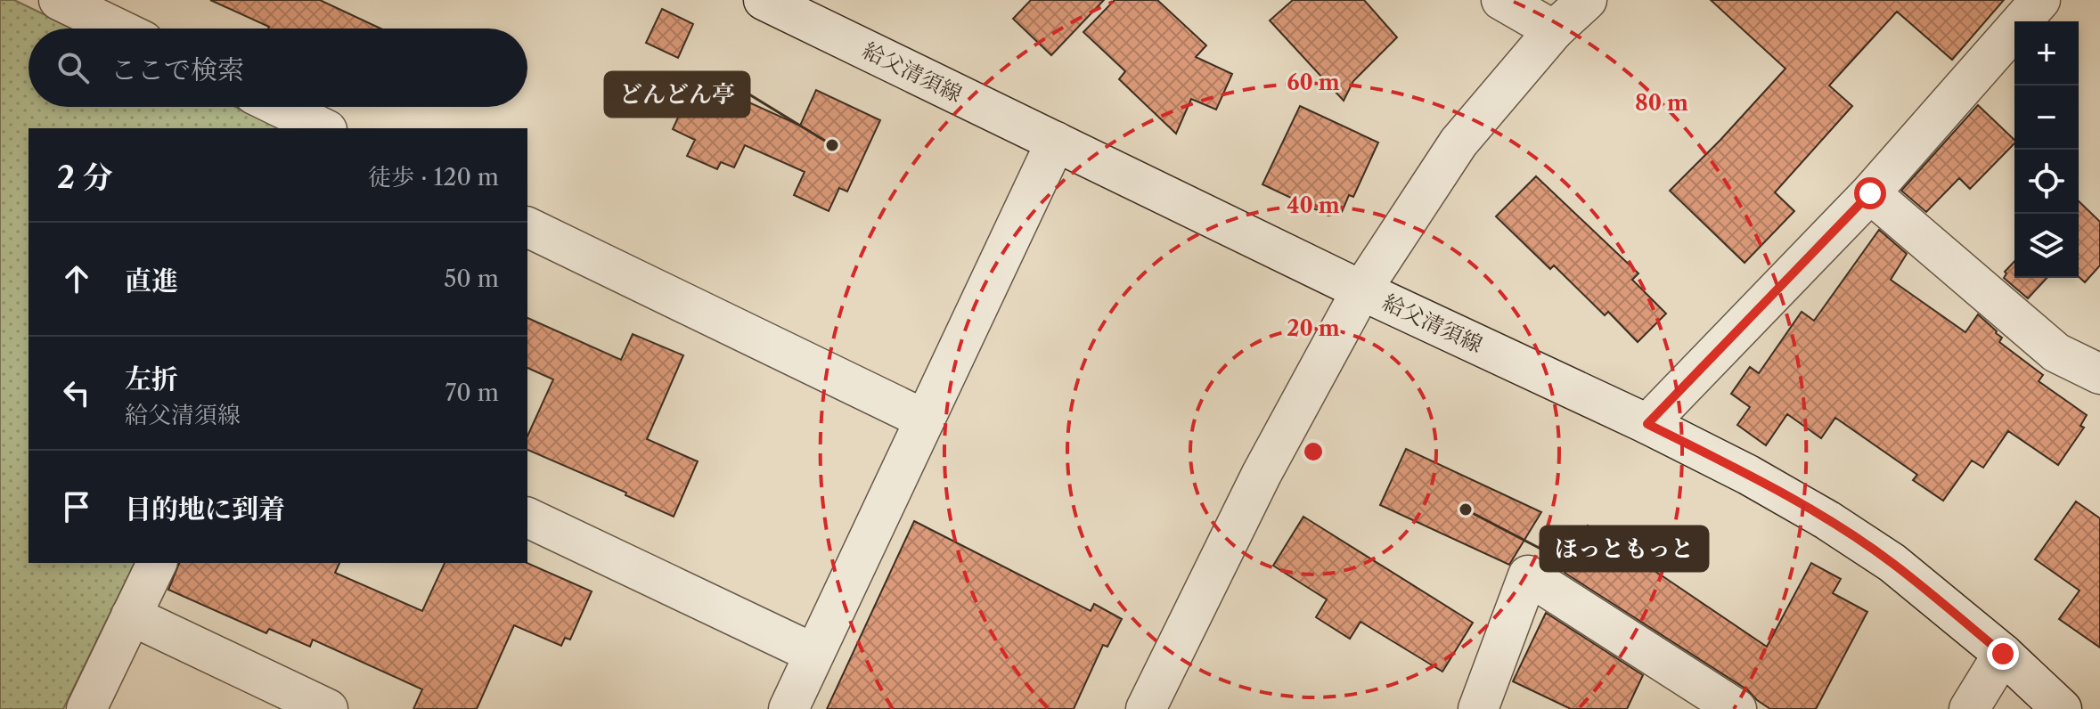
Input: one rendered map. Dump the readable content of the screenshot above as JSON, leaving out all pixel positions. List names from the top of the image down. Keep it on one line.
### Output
{"streets":{"street":["給父清須線"]},"places":["どんどん亭","ほっともっと"],"page":{"map_buttons":["+","−"],"search":"ここで検索","heading":["2 分","徒歩 · 120 m"],"list":[["直進","50 m"],["左折","給父清須線","70 m"],"目的地に到着"]},"rings":["60 m","80 m","40 m","20 m"]}
